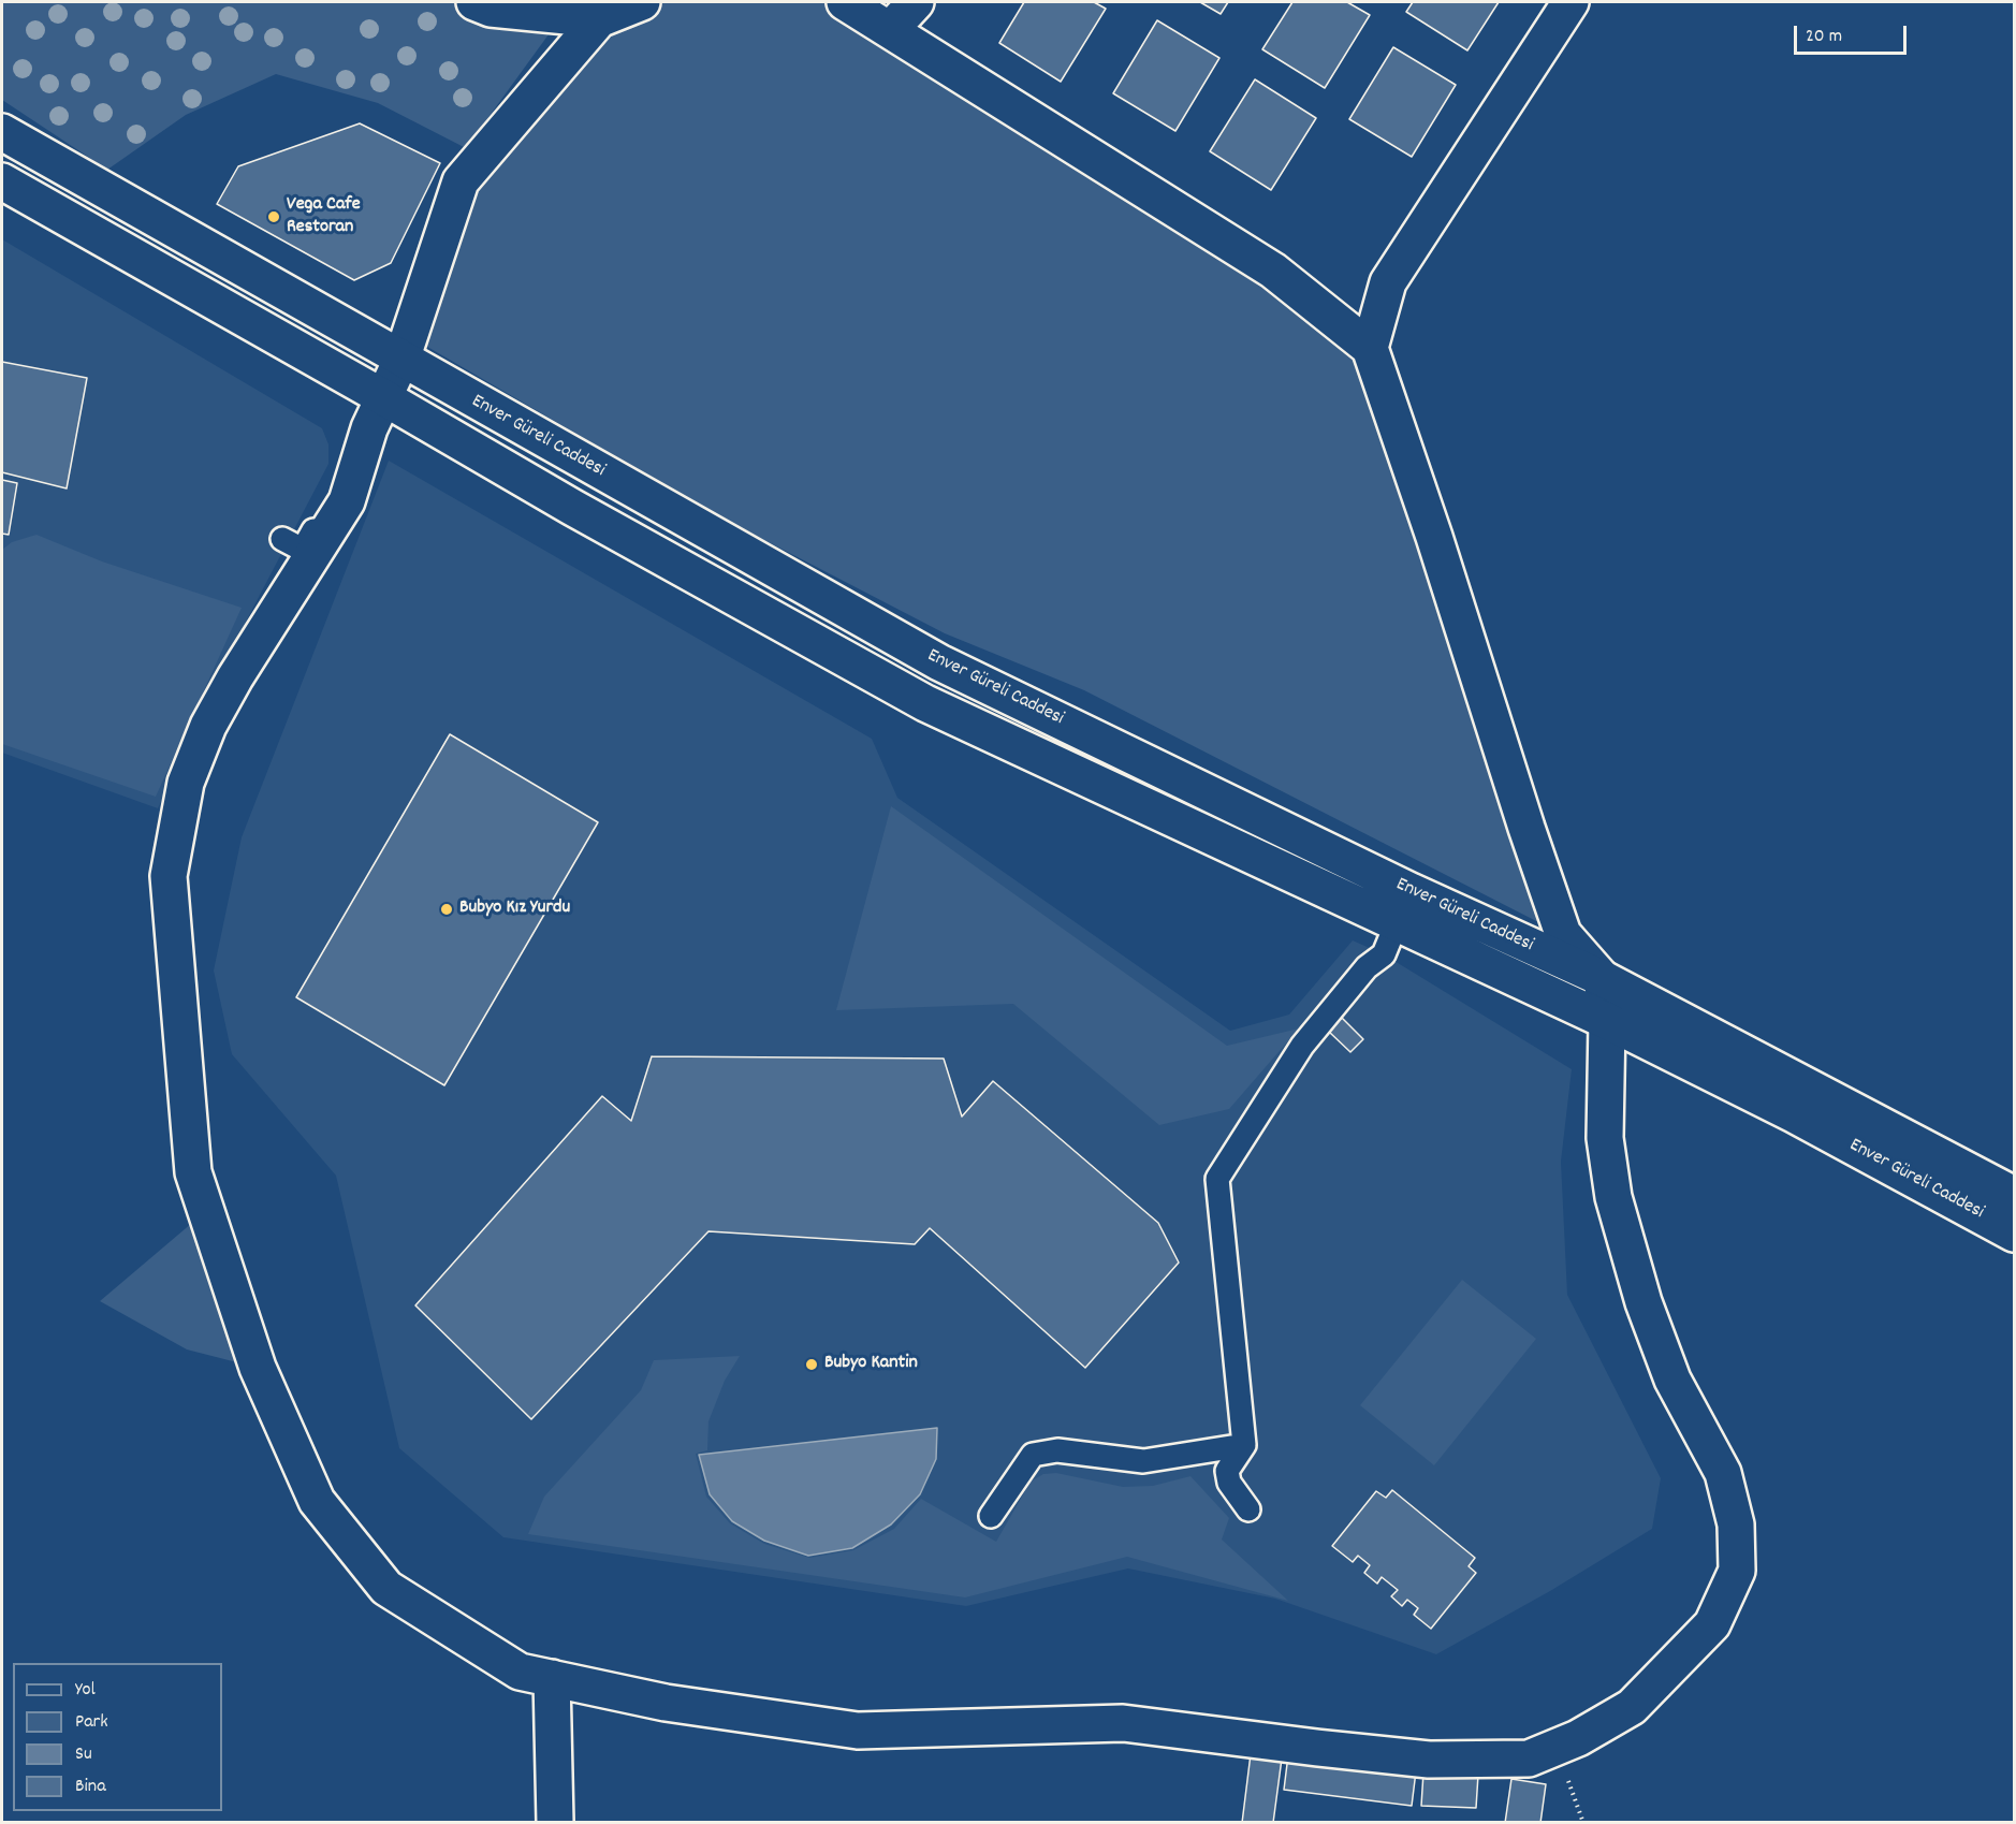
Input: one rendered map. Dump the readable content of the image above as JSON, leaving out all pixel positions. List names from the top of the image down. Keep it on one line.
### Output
{"streets":{"street":["Enver Güreli Caddesi"]},"places":["Vega Cafe Restoran","Bubyo Kız Yurdu","Bubyo Kantin"],"legend":["Yol","Park","Su","Bina"],"scale_bar":"20 m"}
